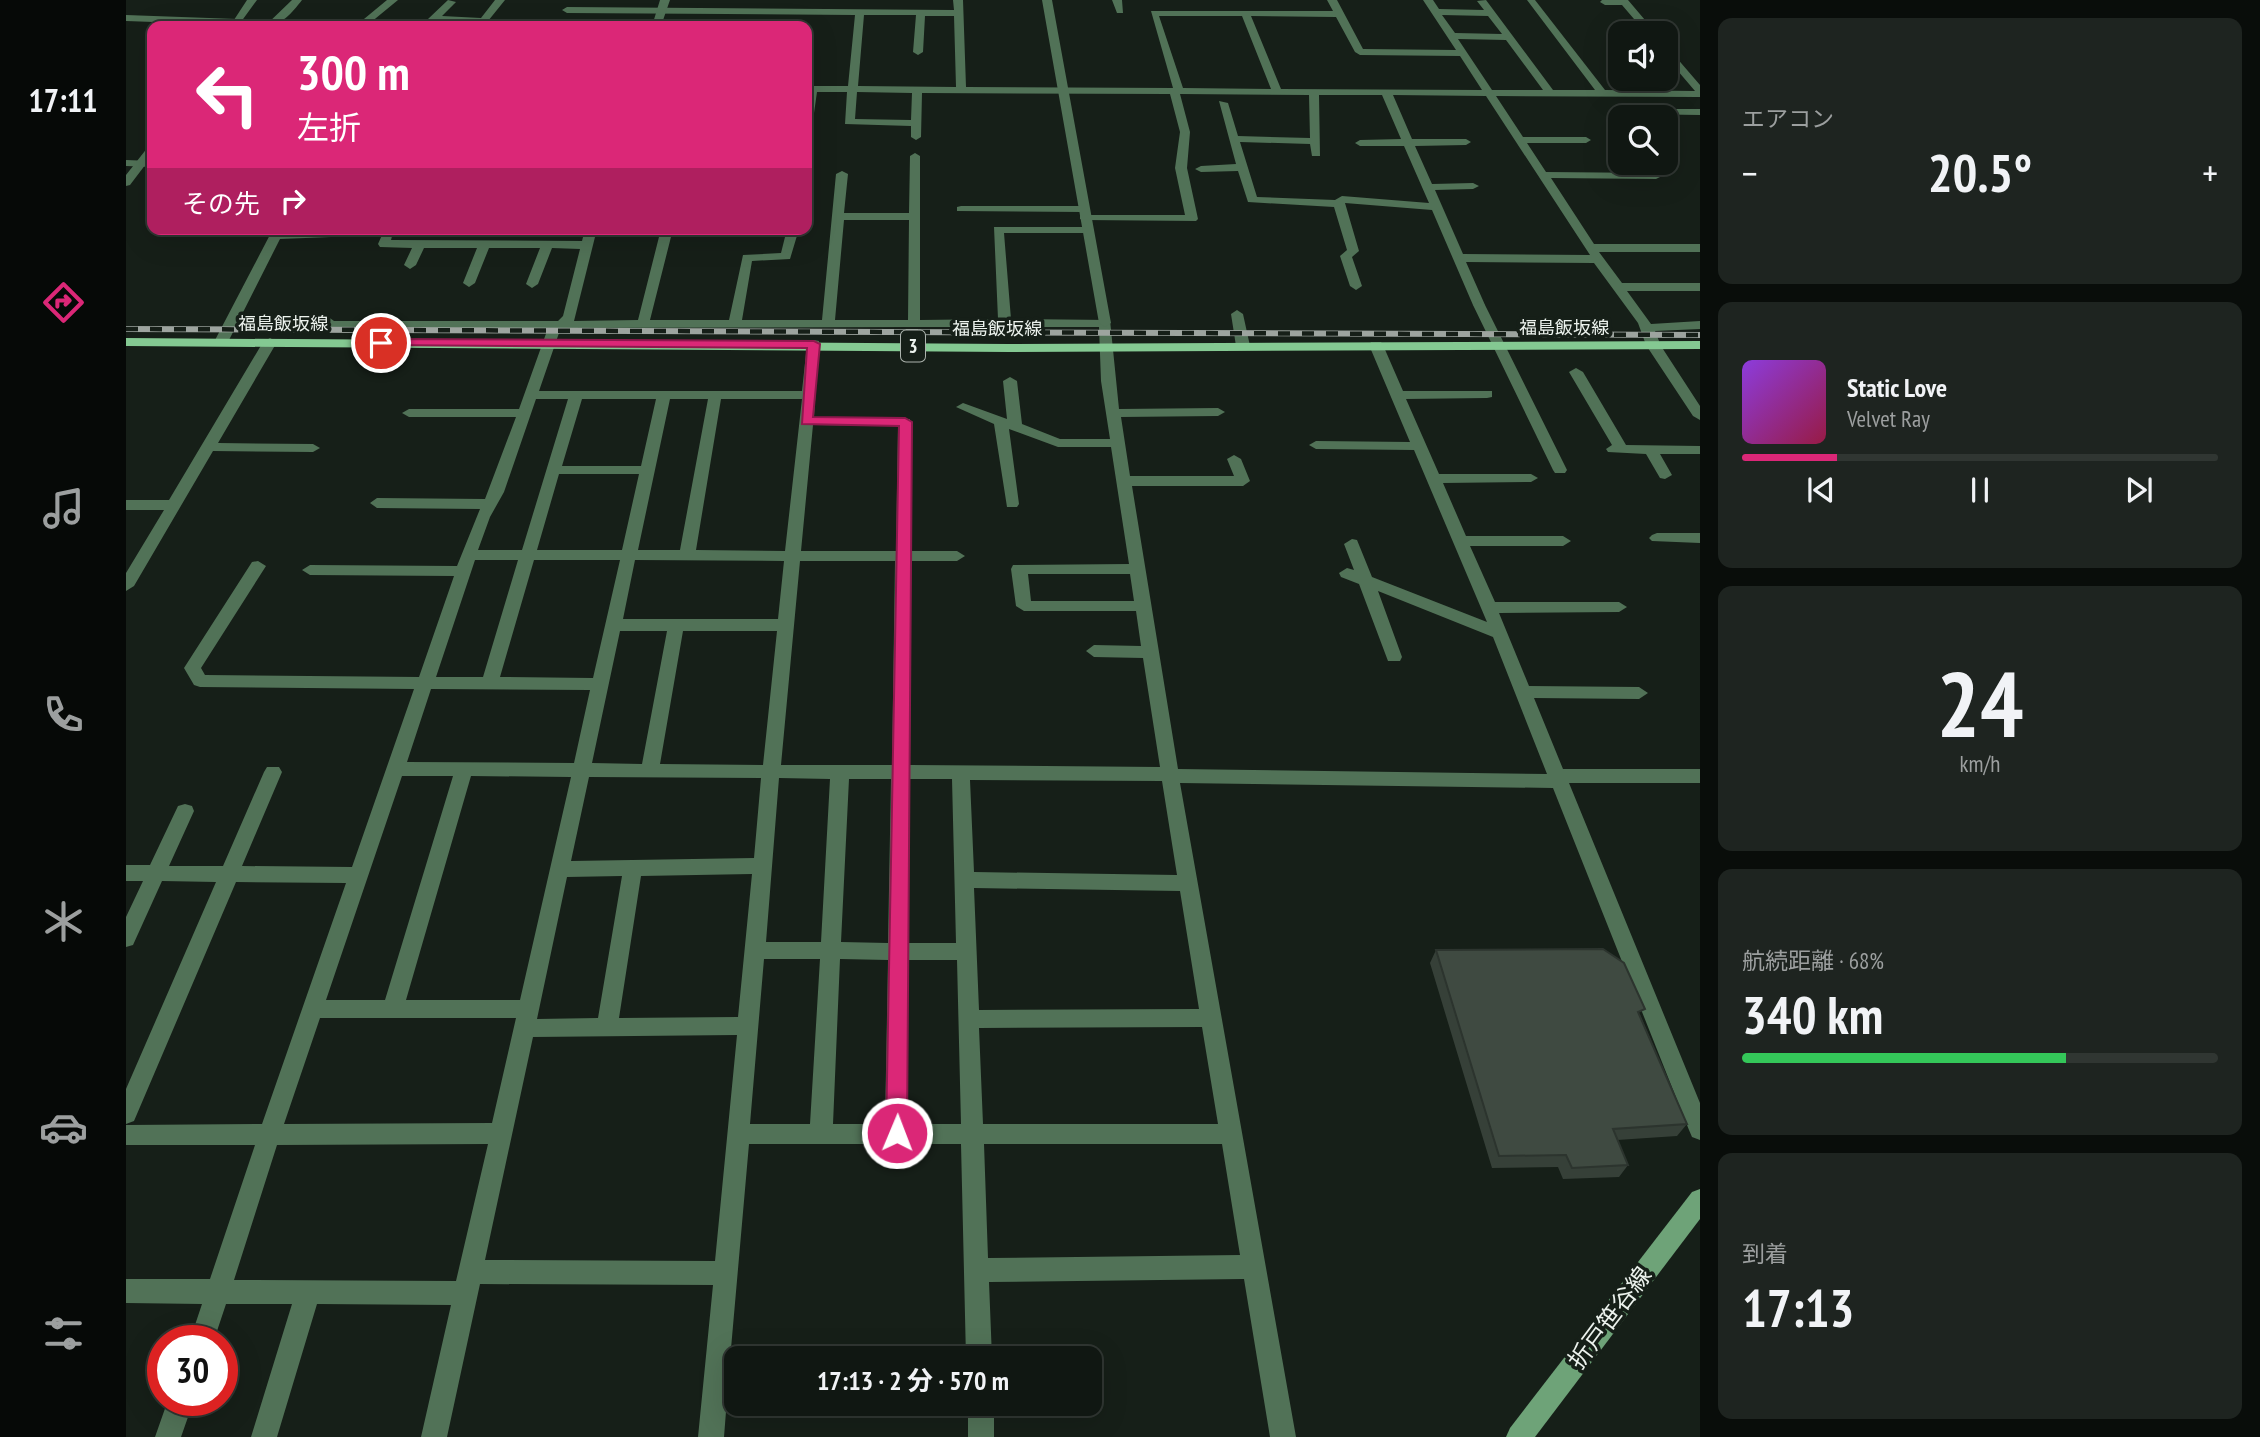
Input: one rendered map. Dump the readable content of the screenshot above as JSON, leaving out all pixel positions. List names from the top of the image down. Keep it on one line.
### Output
{"streets":{"main road":["福島飯坂線","3","折戸笹谷線"]},"page":{"tabs":"17:11","tile":["エアコン",["24","km/h"],["航続距離 · 68%","340 km"],["到着","17:13"]],"turn":["300 m","左折"],"heat":["−","20.5°","+"],"then":"その先","song":["Static Love","Velvet Ray"],"limit":"30","trip":"17:13 · 2 分 · 570 m"}}
